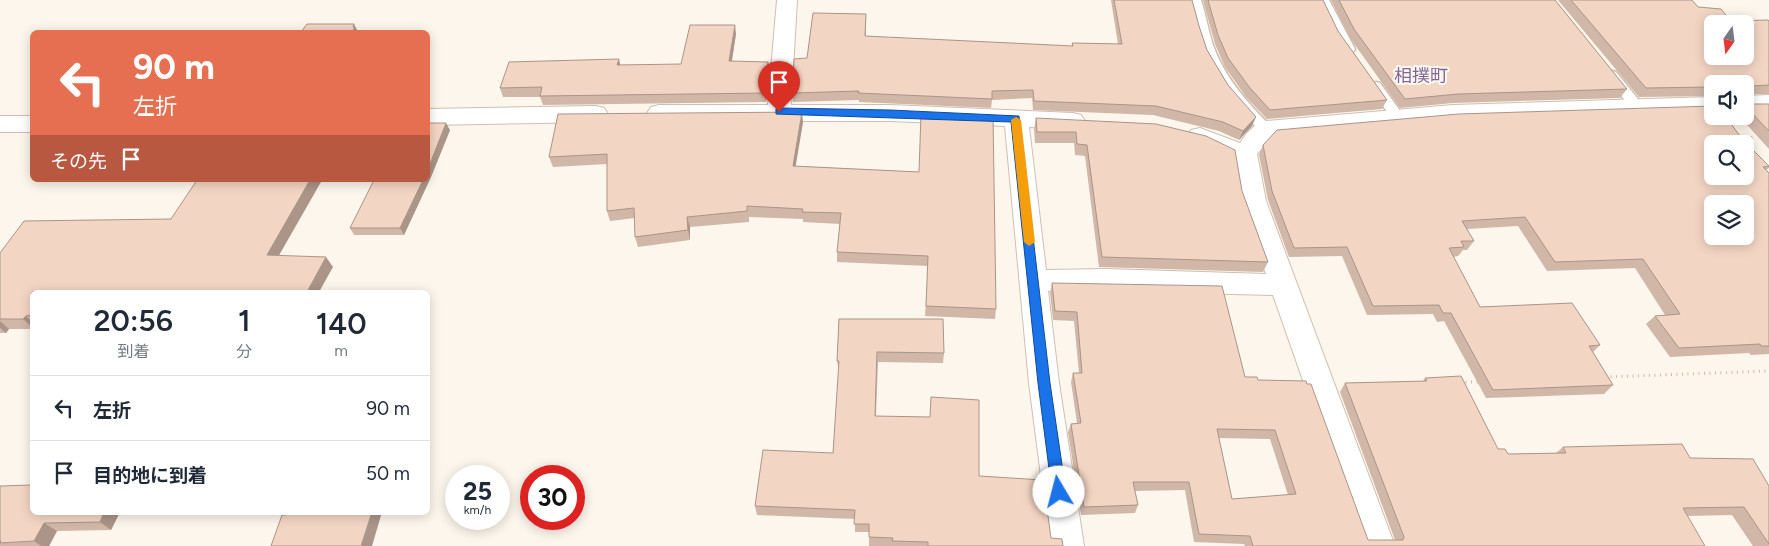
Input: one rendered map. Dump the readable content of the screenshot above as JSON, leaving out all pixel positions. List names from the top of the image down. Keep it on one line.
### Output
{"districts":["相撲町"],"north":"bottom","page":{"turn":["90 m","左折"],"then":"その先","eta":["20:56","到着","1","分","140","m"],"list":[{"name":"左折","value":"90 m"},{"name":"目的地に到着","value":"50 m"}],"speed":"25 km/h","limit":"30"}}
